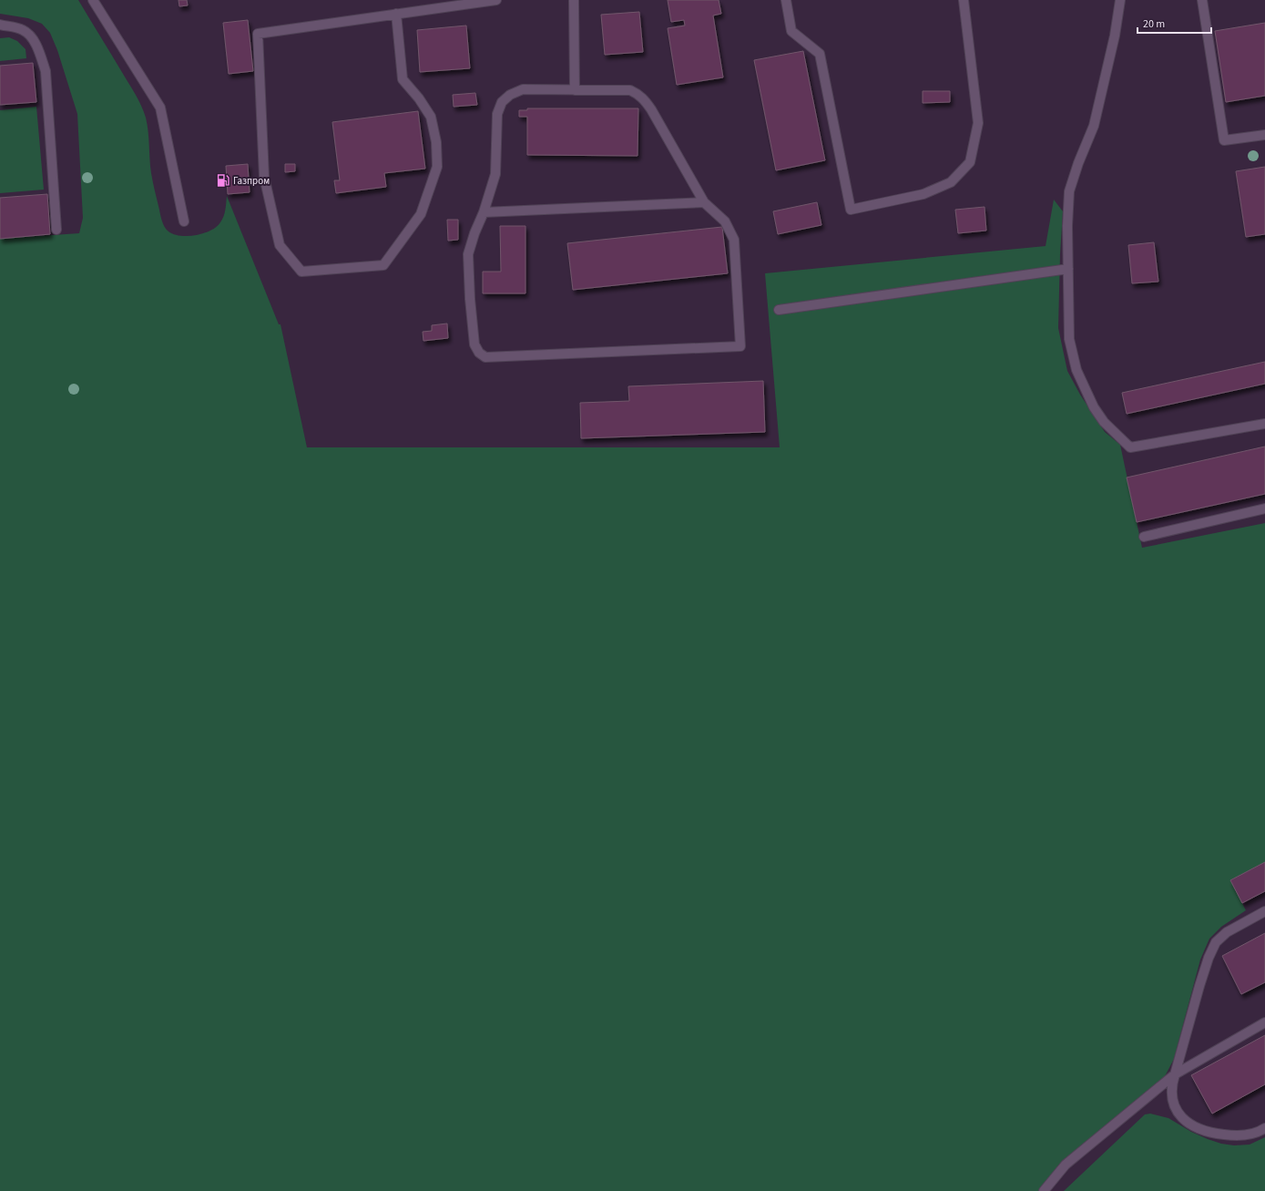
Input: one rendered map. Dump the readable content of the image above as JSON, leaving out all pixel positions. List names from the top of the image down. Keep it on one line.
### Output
{"places":{"fuel station":["Газпром"]},"scale_bar":"20 m"}
